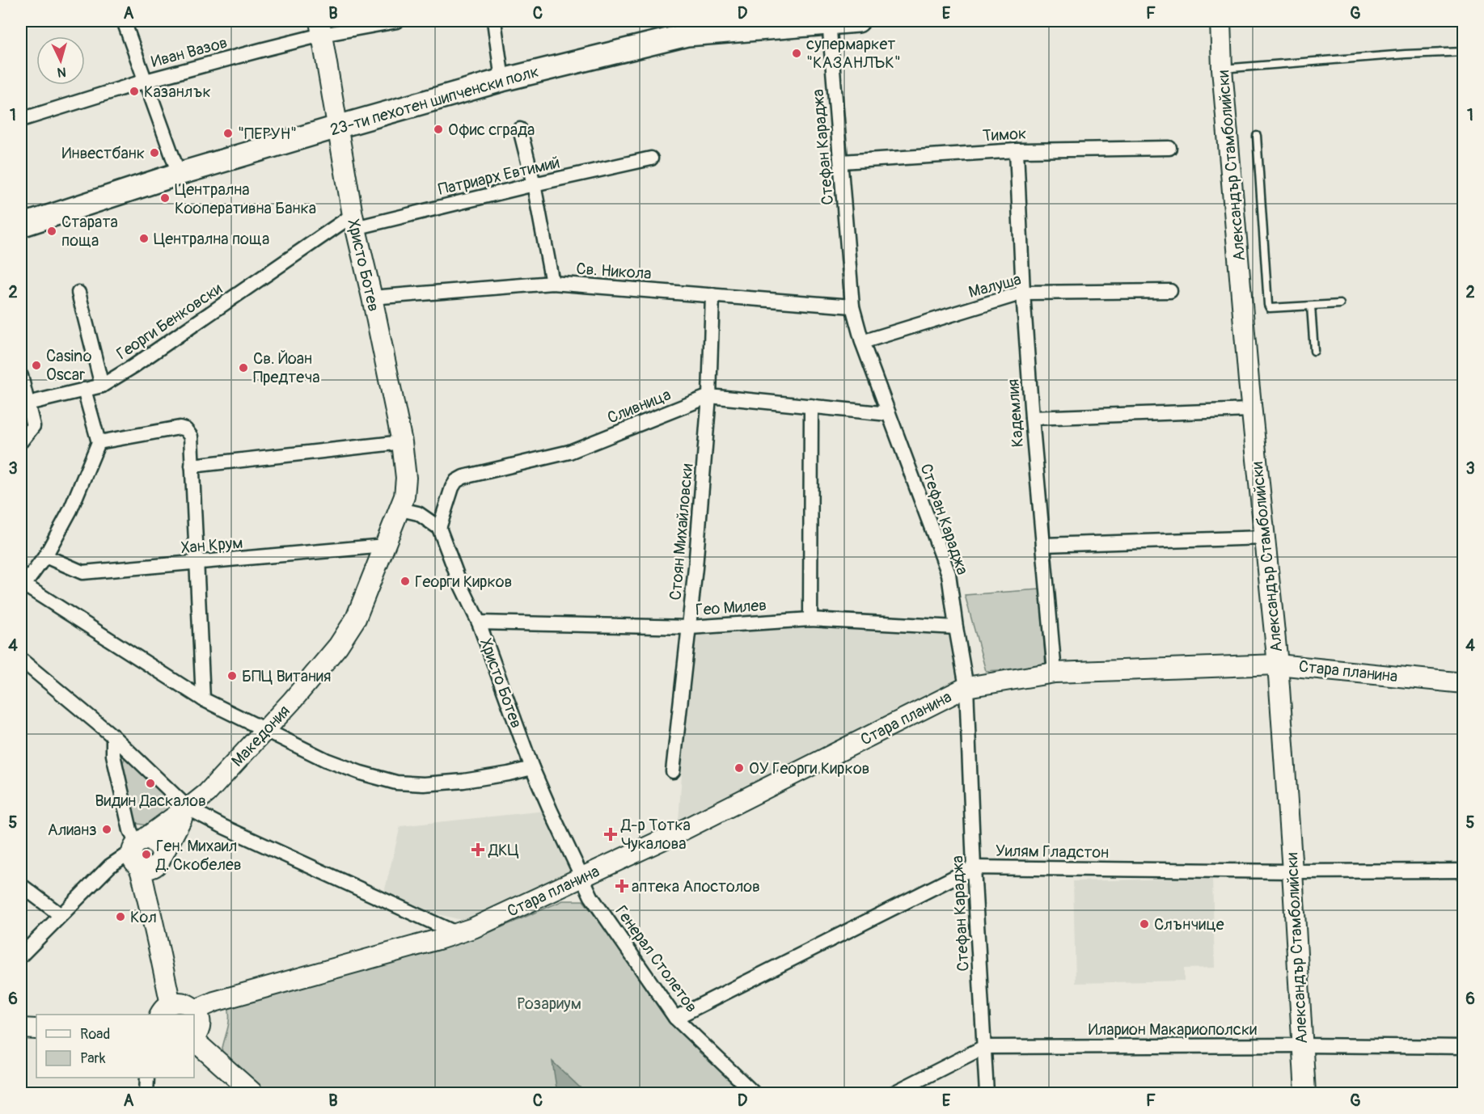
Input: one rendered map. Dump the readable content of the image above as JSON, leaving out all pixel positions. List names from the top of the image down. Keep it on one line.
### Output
{"streets":{"main road":["23-ти пехотен шипченски полк","Александър Стамболийски","Христо Ботев","Стара планина","Македония"],"street":["Иван Вазов","Тимок","Стефан Караджа","Патриарх Евтимий","Св. Никола","Малуша","Георги Бенковски","Сливница","Кадемлия","Стоян Михайловски","Хан Крум","Гео Милев","Уилям Гладстон","Генерал Столетов","Иларион Макариополски"]},"crossings":[["Иван Вазов","Христо Ботев"],["23-ти пехотен шипченски полк","Стефан Караджа"],["23-ти пехотен шипченски полк","Христо Ботев"],["Тимок","Стефан Караджа"],["Тимок","Кадемлия"],["Стефан Караджа","Св. Никола"],["Стефан Караджа","Малуша"],["Стефан Караджа","Сливница"],["Стефан Караджа","Гео Милев"],["Стефан Караджа","Стара планина"],["Стефан Караджа","Уилям Гладстон"],["Стефан Караджа","Иларион Макариополски"],["Александър Стамболийски","Стара планина"],["Александър Стамболийски","Уилям Гладстон"],["Александър Стамболийски","Иларион Макариополски"],["Патриарх Евтимий","Христо Ботев"],["Патриарх Евтимий","Георги Бенковски"],["Христо Ботев","Св. Никола"],["Христо Ботев","Георги Бенковски"],["Христо Ботев","Сливница"],["Христо Ботев","Гео Милев"],["Христо Ботев","Стара планина"],["Христо Ботев","Македония"],["Христо Ботев","Генерал Столетов"],["Св. Никола","Стоян Михайловски"],["Малуша","Кадемлия"],["Сливница","Стоян Михайловски"],["Кадемлия","Стара планина"],["Стоян Михайловски","Гео Милев"],["Хан Крум","Македония"],["Стара планина","Генерал Столетов"],["Уилям Гладстон","Генерал Столетов"]],"parks":["Розариум"],"places":{"other":["супермаркет \"КАЗАНЛЪК\"","Казанлък","Офис сграда","\"ПЕРУН\"","Инвестбанк","Централна Кооперативна Банка","Старата поща","Централна поща","Casino Oscar","Св. Йоан Предтеча","Георги Кирков","БПЦ Витания","ОУ Георги Кирков","Видин Даскалов","Алианз","Ген. Михаил Д. Скобелев","Кол","Слънчице"],"health":["Д-р Тотка Чукалова","ДКЦ","аптека Апостолов"]},"legend":["Road","Park"],"north":"bottom","grid":{"columns":["A","B","C","D","E","F","G"],"rows":["1","2","3","4","5","6"]}}
